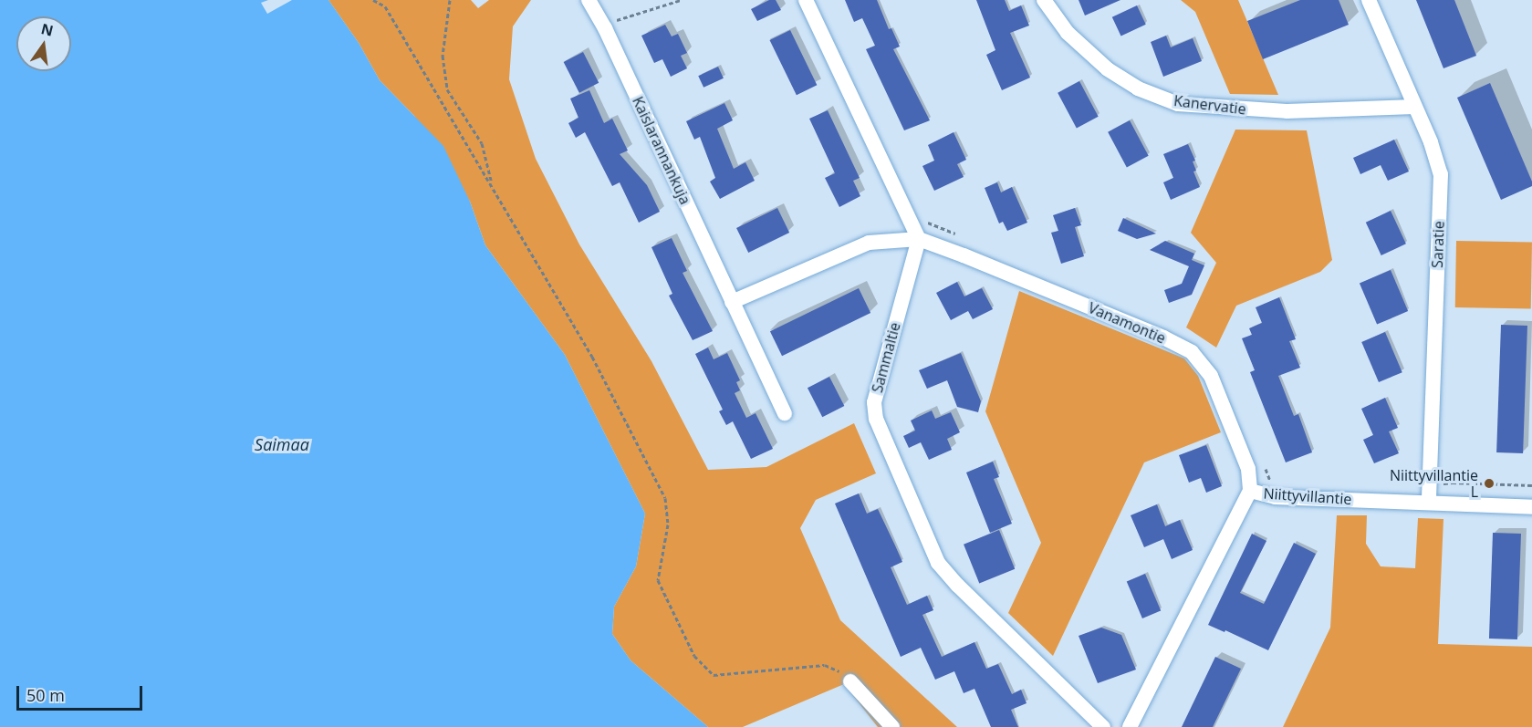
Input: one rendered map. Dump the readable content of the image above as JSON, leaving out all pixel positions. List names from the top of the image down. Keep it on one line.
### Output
{"streets":{"street":["Kanervatie","Kaislarannankuja","Saratie","Vanamontie","Sammaltie","Niittyvillantie"]},"crossings":[["Kanervatie","Saratie"],["Saratie","Niittyvillantie"],["Vanamontie","Sammaltie"],["Vanamontie","Niittyvillantie"]],"water":["Saimaa"],"places":["Niittyvillantie L"],"scale_bar":"50 m","north":"top"}
